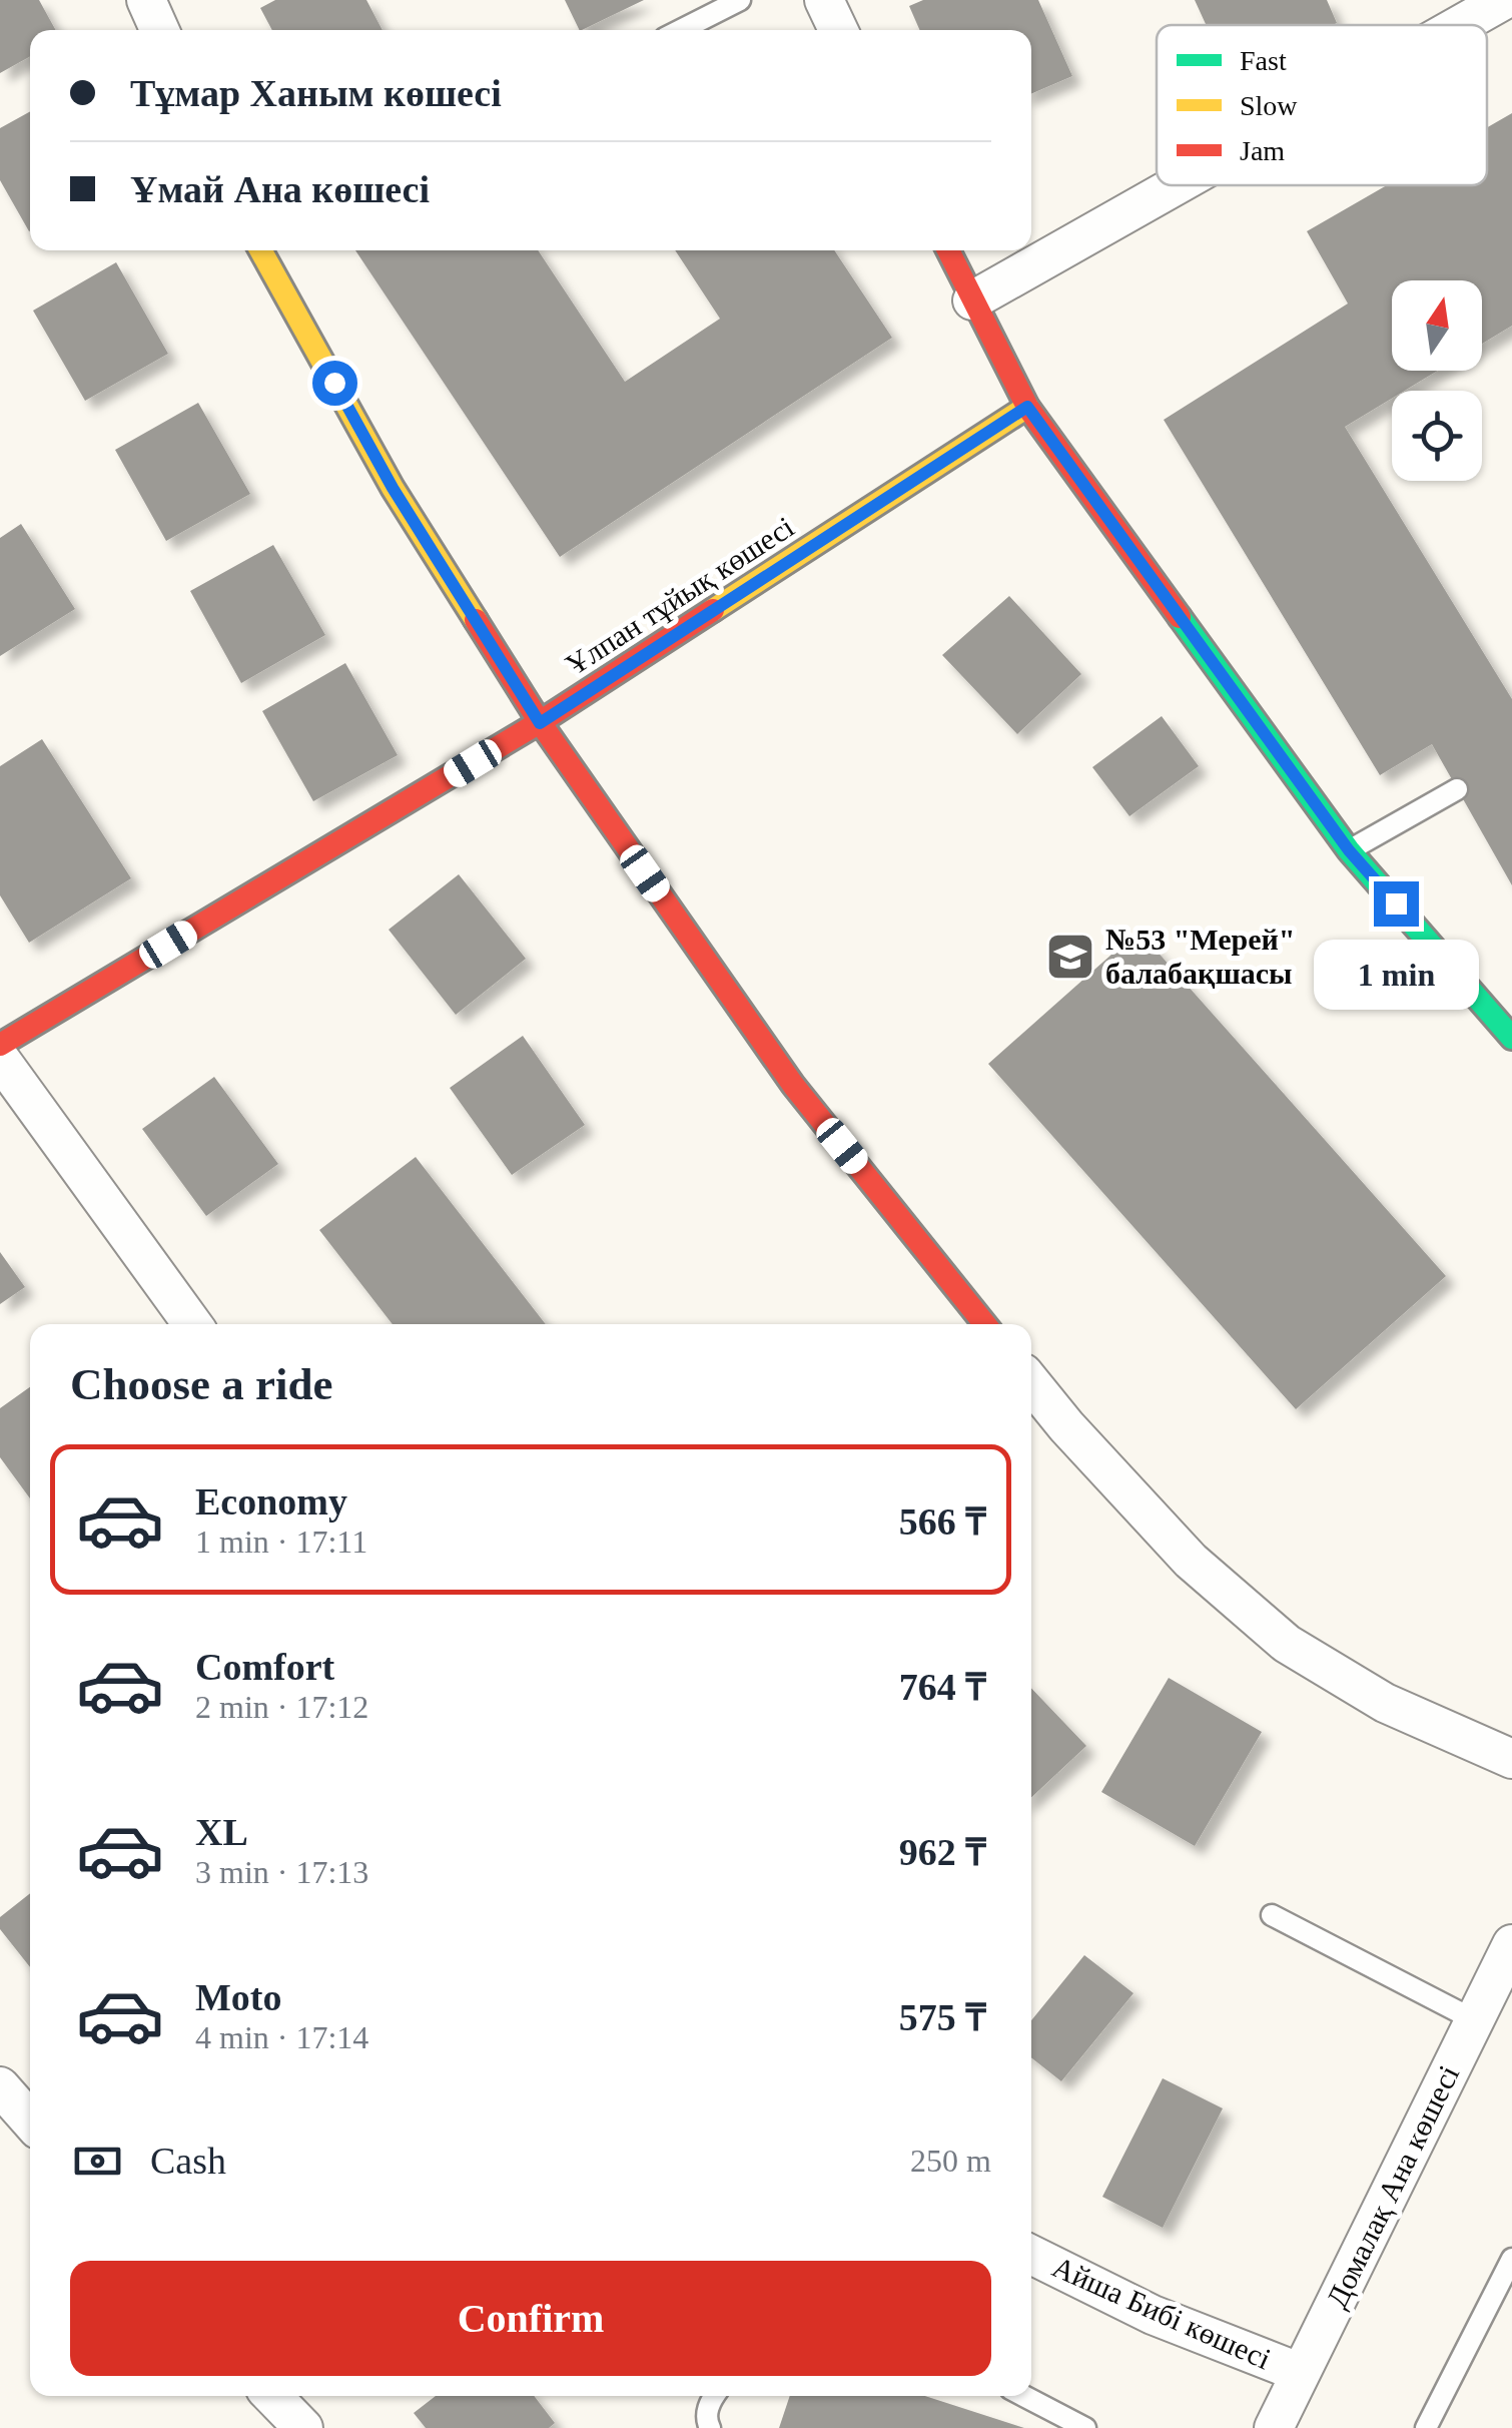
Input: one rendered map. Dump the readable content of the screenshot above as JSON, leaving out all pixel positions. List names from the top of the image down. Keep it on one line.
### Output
{"streets":{"street":["Ұлпан тұйық көшесі","Домалақ Ана көшесі","Айша Бибі көшесі"]},"crossings":[["Домалақ Ана көшесі","Айша Бибі көшесі"]],"places":{"school or university":["№53 \"Мерей\" балабақшасы"]},"legend":["Fast","Slow","Jam"],"north":"top","page":{"banner":["Тұмар Ханым көшесі","Ұмай Ана көшесі"],"bubble":"1 min","heading":"Choose a ride","list":[{"name":"Economy","note":"1 min · 17:11","value":"566 ₸"},{"name":"Comfort","note":"2 min · 17:12","value":"764 ₸"},{"name":"XL","note":"3 min · 17:13","value":"962 ₸"},{"name":"Moto","note":"4 min · 17:14","value":"575 ₸"}],"pay":["Cash","250 m"],"buttons":"Confirm"}}
